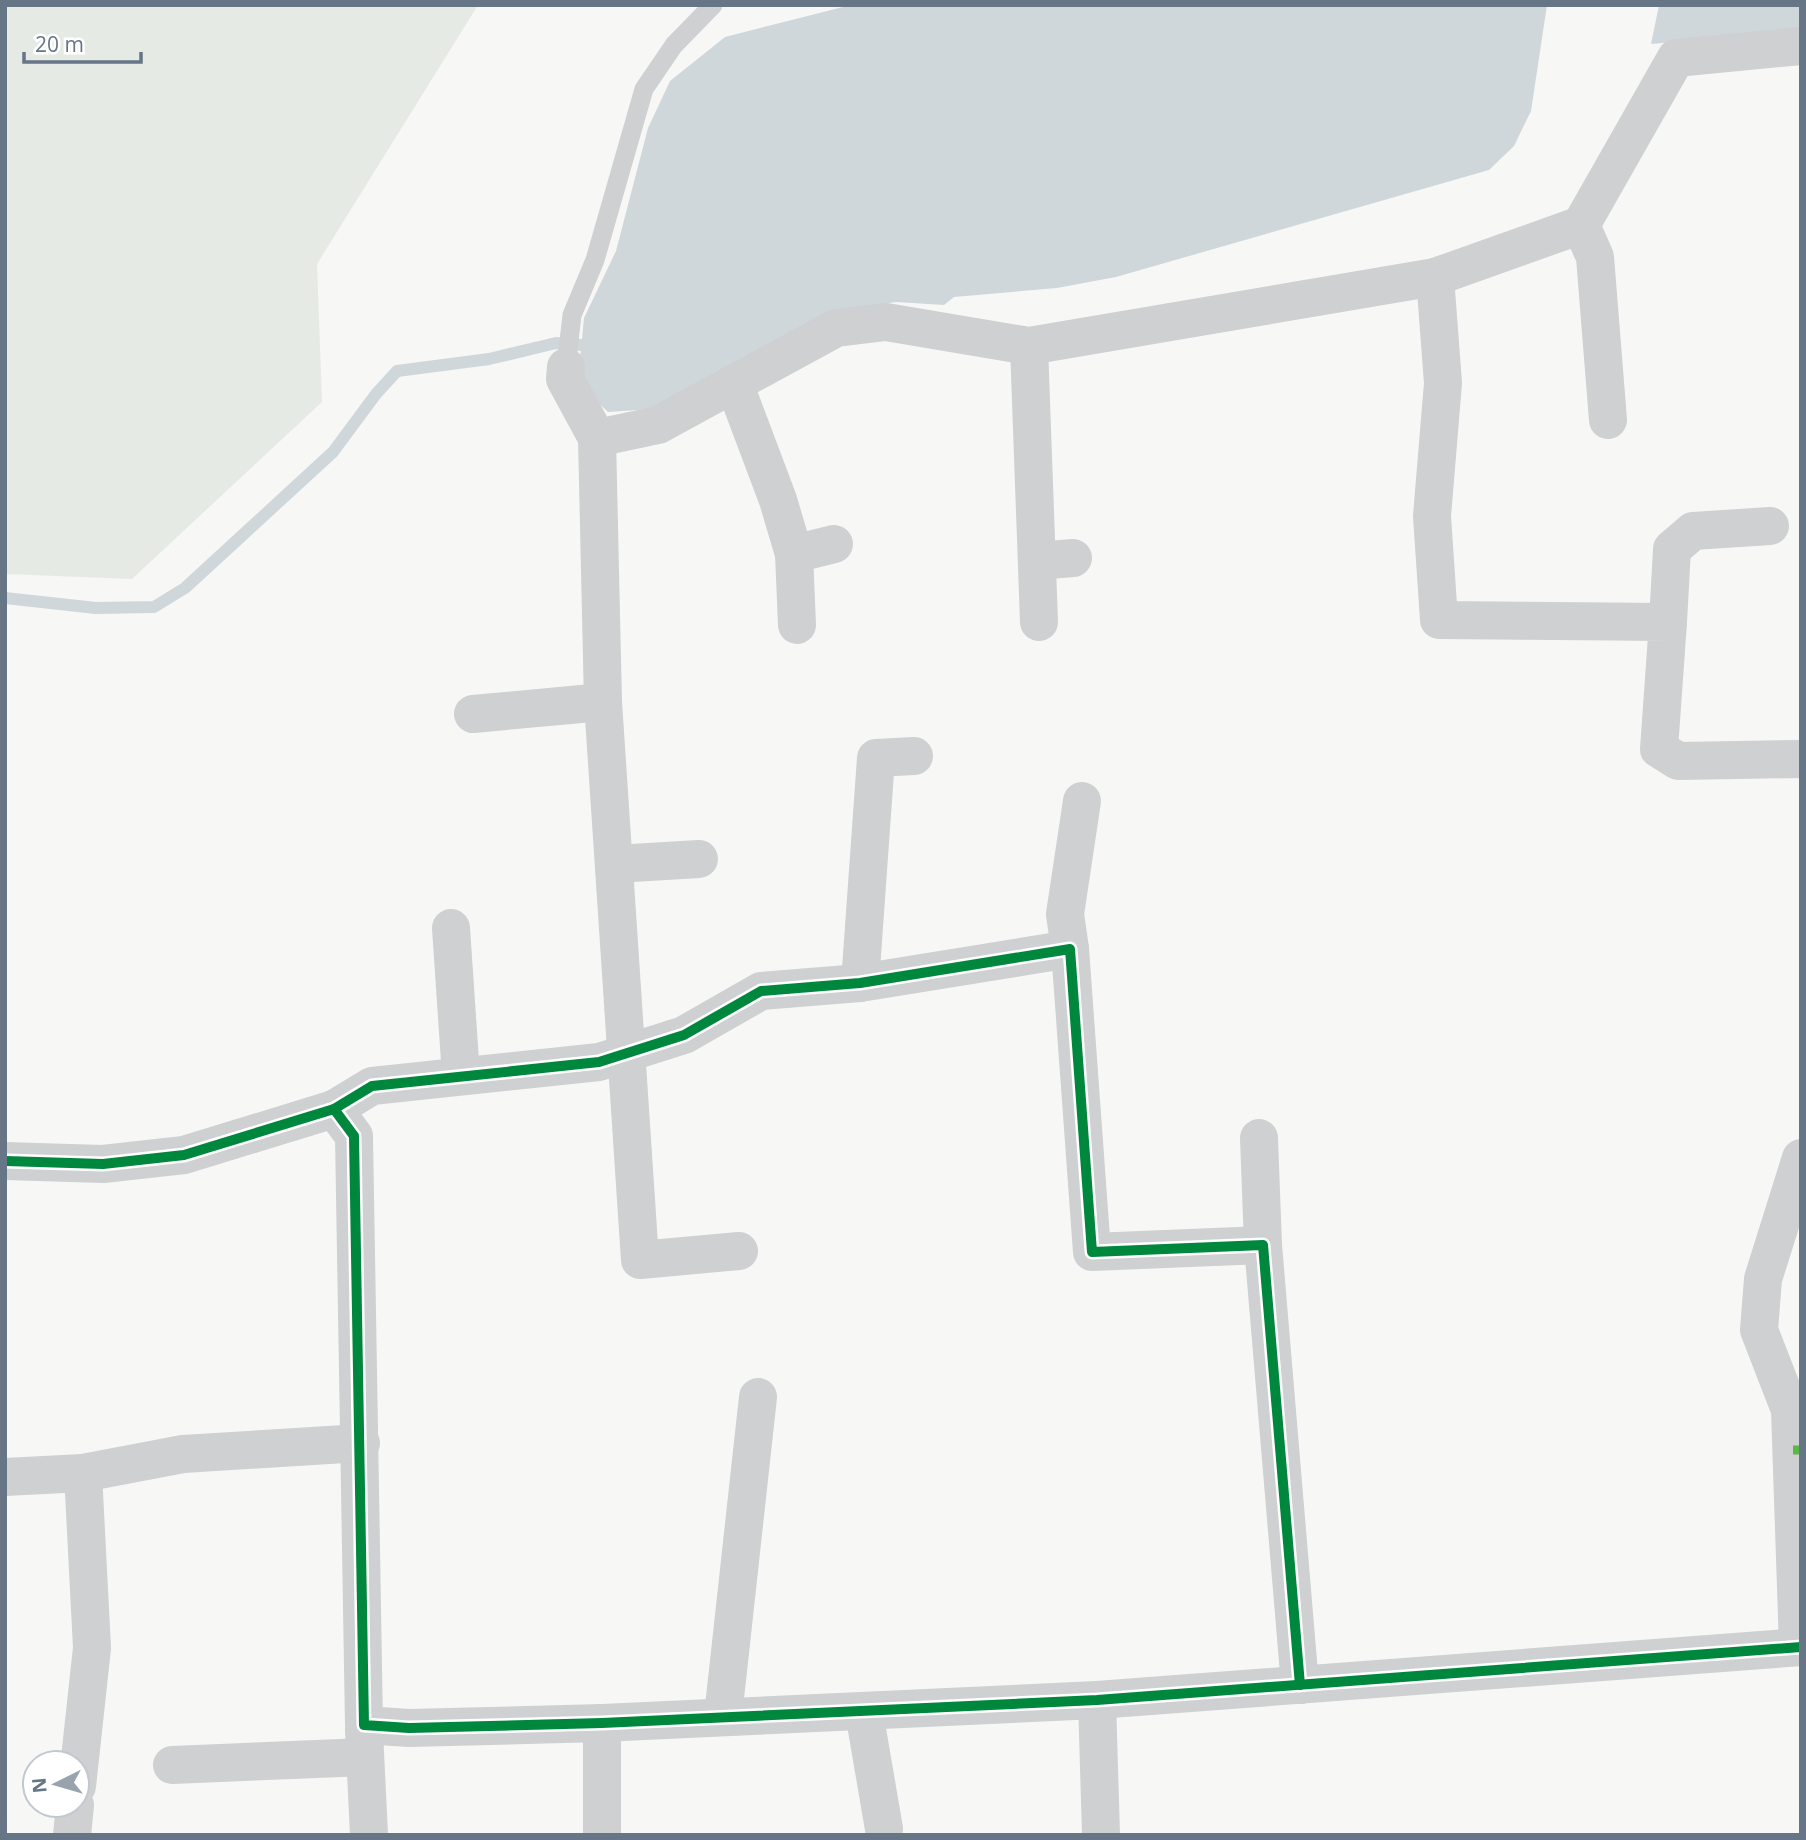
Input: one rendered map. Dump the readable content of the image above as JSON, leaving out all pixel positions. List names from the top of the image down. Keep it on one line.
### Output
{"scale_bar":"20 m","north":"left"}
